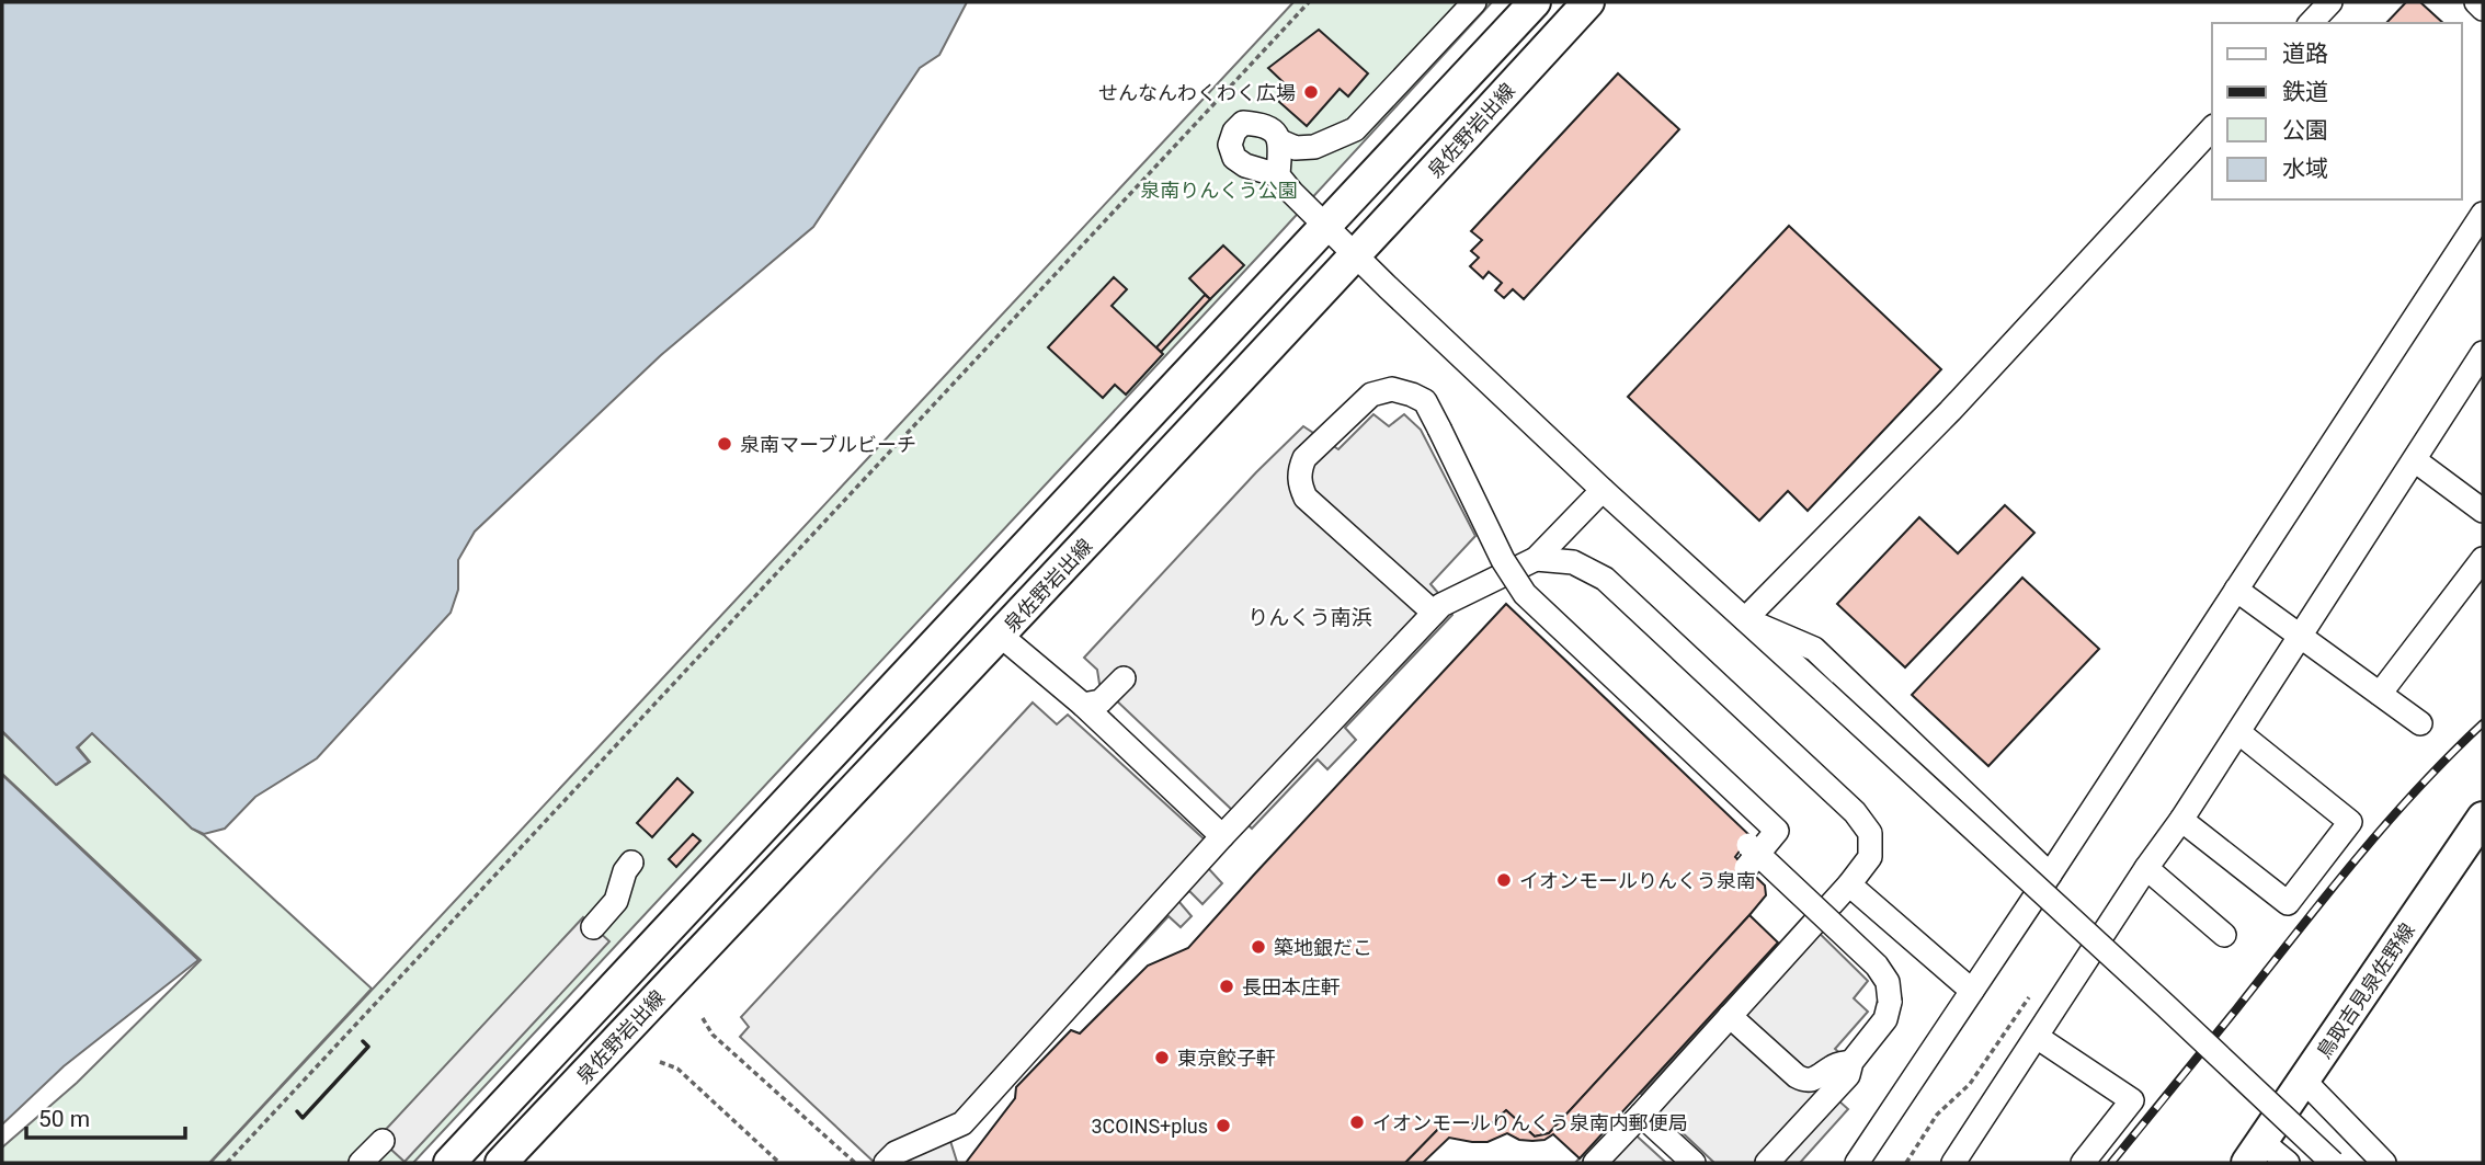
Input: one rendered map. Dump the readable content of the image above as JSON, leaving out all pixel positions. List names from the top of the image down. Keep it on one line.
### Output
{"streets":{"main road":["泉佐野岩出線","鳥取吉見泉佐野線"]},"districts":["りんくう南浜"],"parks":["泉南りんくう公園"],"places":["せんなんわくわく広場","泉南マーブルビーチ","イオンモールりんくう泉南","築地銀だこ","長田本庄軒","東京餃子軒","イオンモールりんくう泉南内郵便局","3COINS+plus"],"legend":["道路","鉄道","公園","水域"],"scale_bar":"50 m"}
